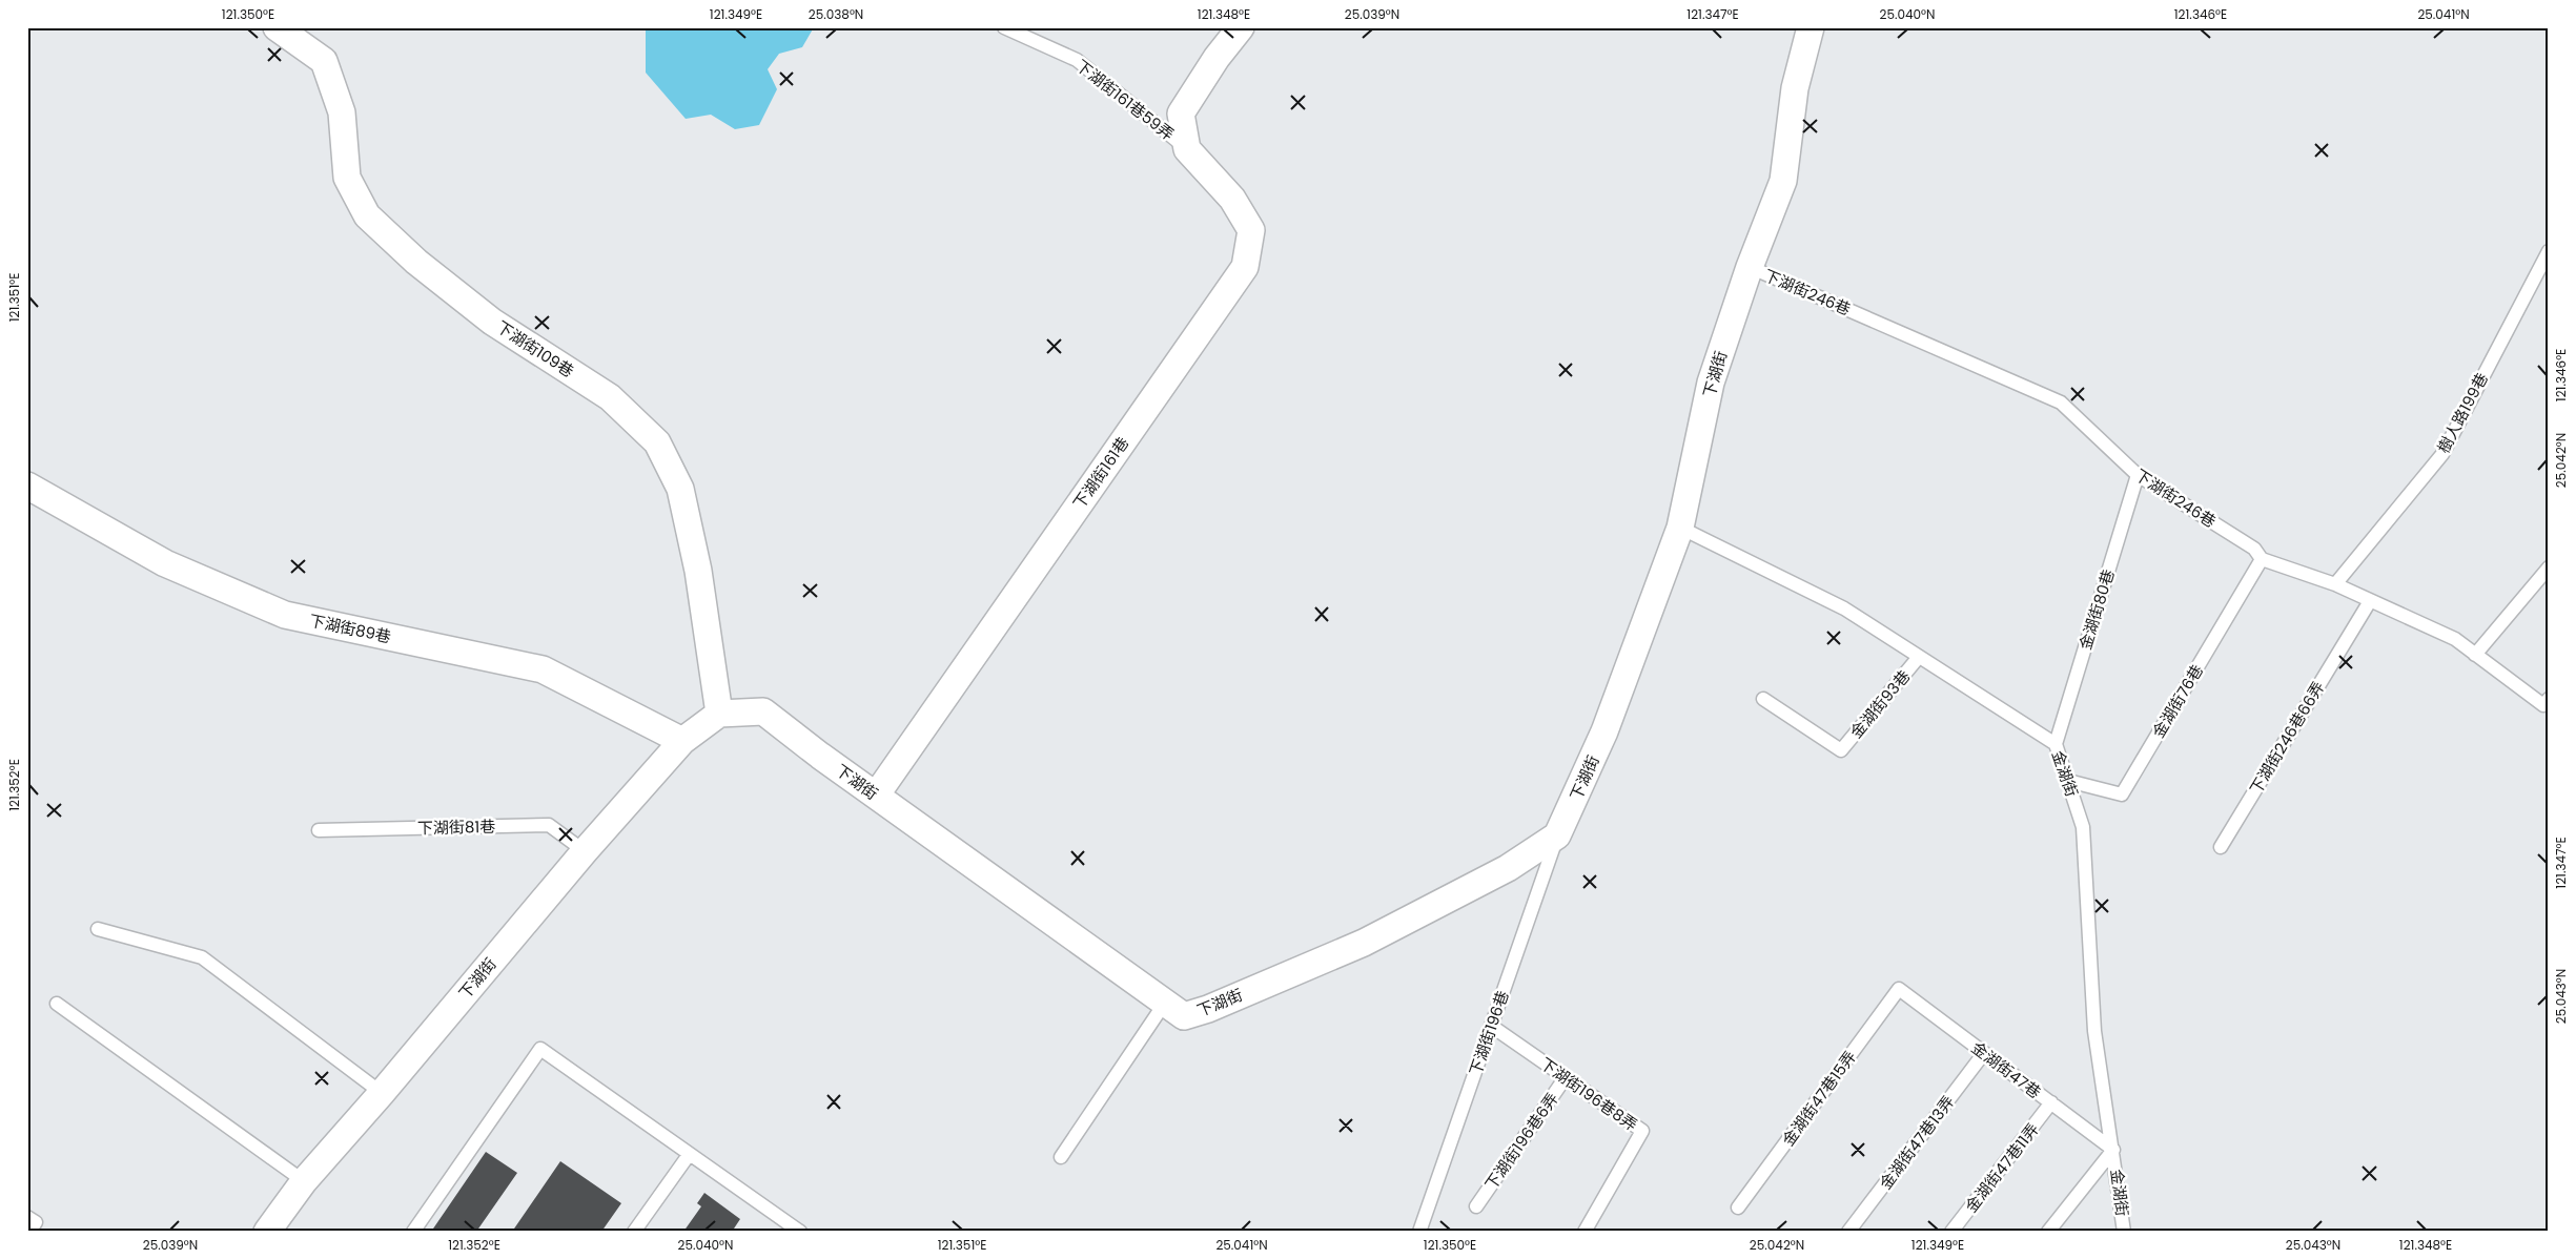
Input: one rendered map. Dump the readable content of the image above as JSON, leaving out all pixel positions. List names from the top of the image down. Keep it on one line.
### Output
{"streets":{"street":["下湖街109巷","下湖街","下湖街161巷","下湖街89巷"],"lane":["下湖街161巷59弄","下湖街246巷","樹人路199巷","金湖街80巷","金湖街76巷","金湖街93巷","下湖街246巷66弄","金湖街","下湖街81巷","下湖街196巷","金湖街47巷","下湖街196巷8弄","金湖街47巷15弄","下湖街196巷6弄","金湖街47巷13弄","金湖街47巷11弄"]},"crossings":[["下湖街161巷59弄","下湖街161巷"],["下湖街246巷","下湖街"],["下湖街246巷","樹人路199巷"],["下湖街246巷","金湖街80巷"],["下湖街246巷","金湖街76巷"],["下湖街246巷","下湖街246巷66弄"],["下湖街109巷","下湖街"],["下湖街","下湖街161巷"],["下湖街","下湖街89巷"],["下湖街","金湖街"],["下湖街","下湖街81巷"],["下湖街","下湖街196巷"],["金湖街80巷","金湖街"],["金湖街76巷","金湖街"],["金湖街93巷","金湖街"],["金湖街","金湖街47巷"],["下湖街196巷","下湖街196巷8弄"],["金湖街47巷","金湖街47巷15弄"],["金湖街47巷","金湖街47巷13弄"],["金湖街47巷","金湖街47巷11弄"],["下湖街196巷8弄","下湖街196巷6弄"]],"coordinates":["121.350°E","121.349°E","25.038°N","121.348°E","25.039°N","121.347°E","25.040°N","121.346°E","25.041°N","121.351°E","25.042°N","121.352°E","25.043°N"]}
